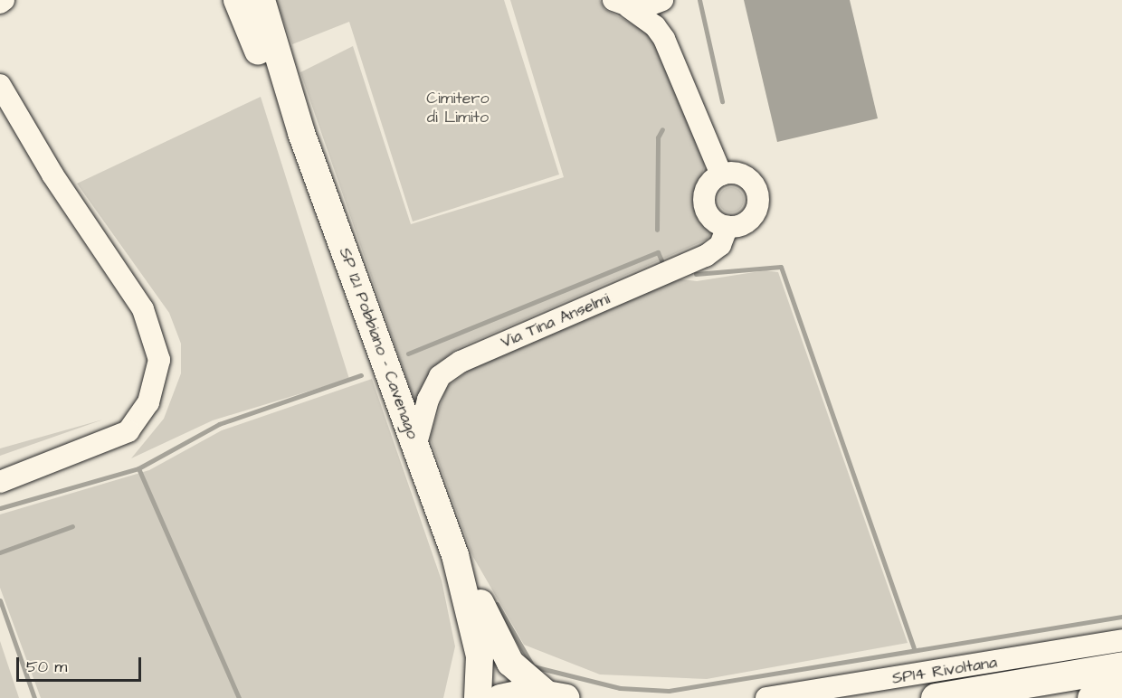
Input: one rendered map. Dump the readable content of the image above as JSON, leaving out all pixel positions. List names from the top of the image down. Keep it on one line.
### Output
{"streets":{"main road":["SP 121 Pobbiano - Cavenago"],"street":["Via Tina Anselmi","SP14 Rivoltana"]},"crossings":[["Via Tina Anselmi","SP 121 Pobbiano - Cavenago"]],"parks":["Cimitero di Limito"],"scale_bar":"50 m"}
